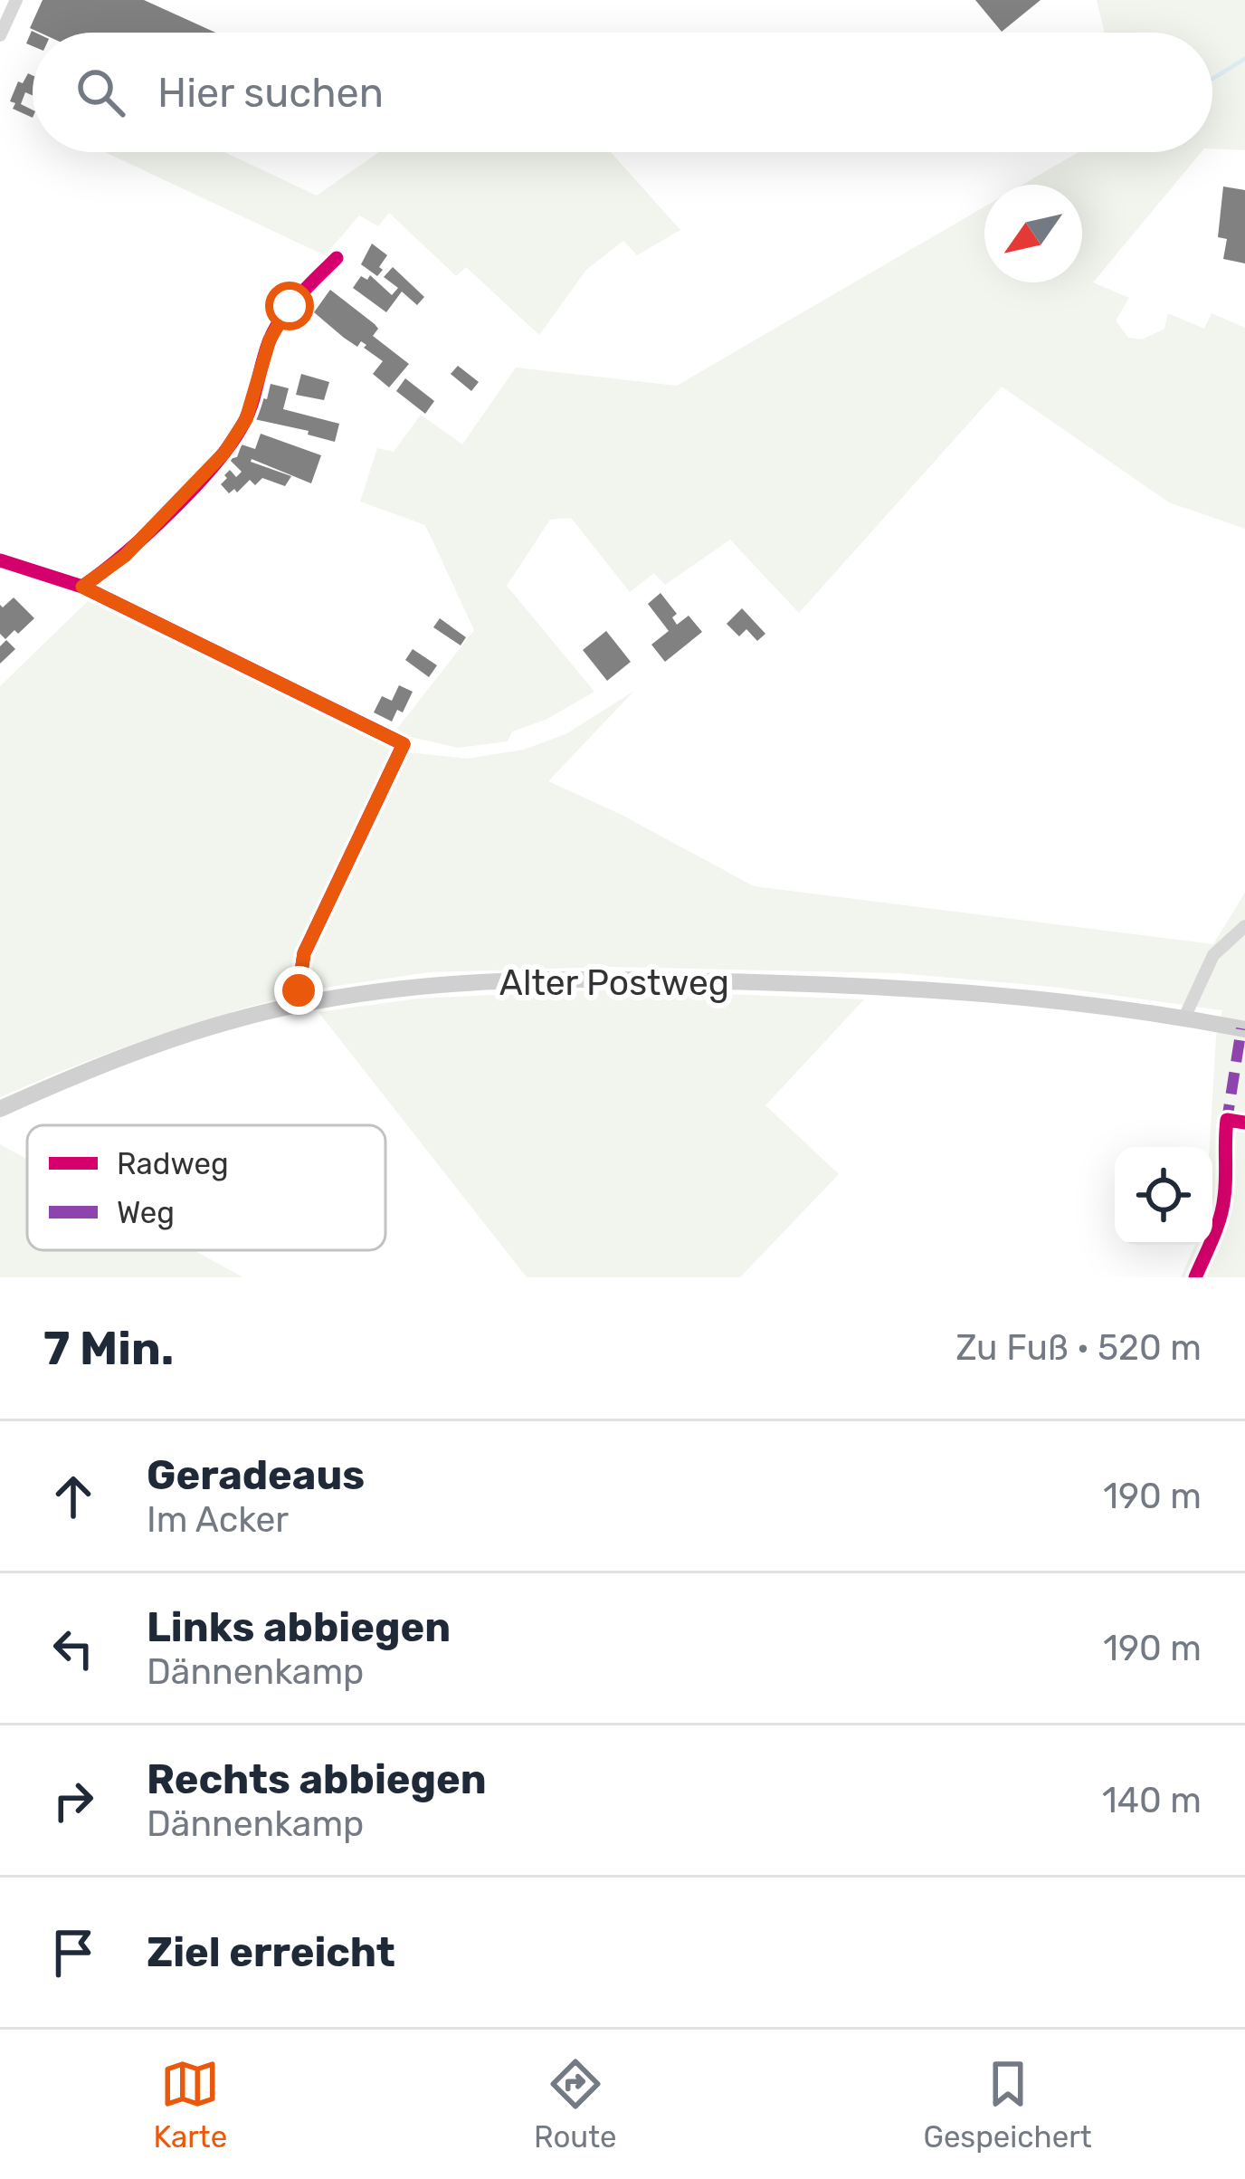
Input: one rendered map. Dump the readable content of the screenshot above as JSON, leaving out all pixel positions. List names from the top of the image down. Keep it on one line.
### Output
{"streets":{"main road":["Alter Postweg"]},"legend":["Radweg","Weg"],"north":"bottom left","page":{"search":"Hier suchen","heading":["7 Min.","Zu Fuß · 520 m"],"list":[["Geradeaus","Im Acker","190 m"],["Links abbiegen","Dännenkamp","190 m"],["Rechts abbiegen","Dännenkamp","140 m"],"Ziel erreicht"],"nav":["Karte","Route","Gespeichert"]}}
